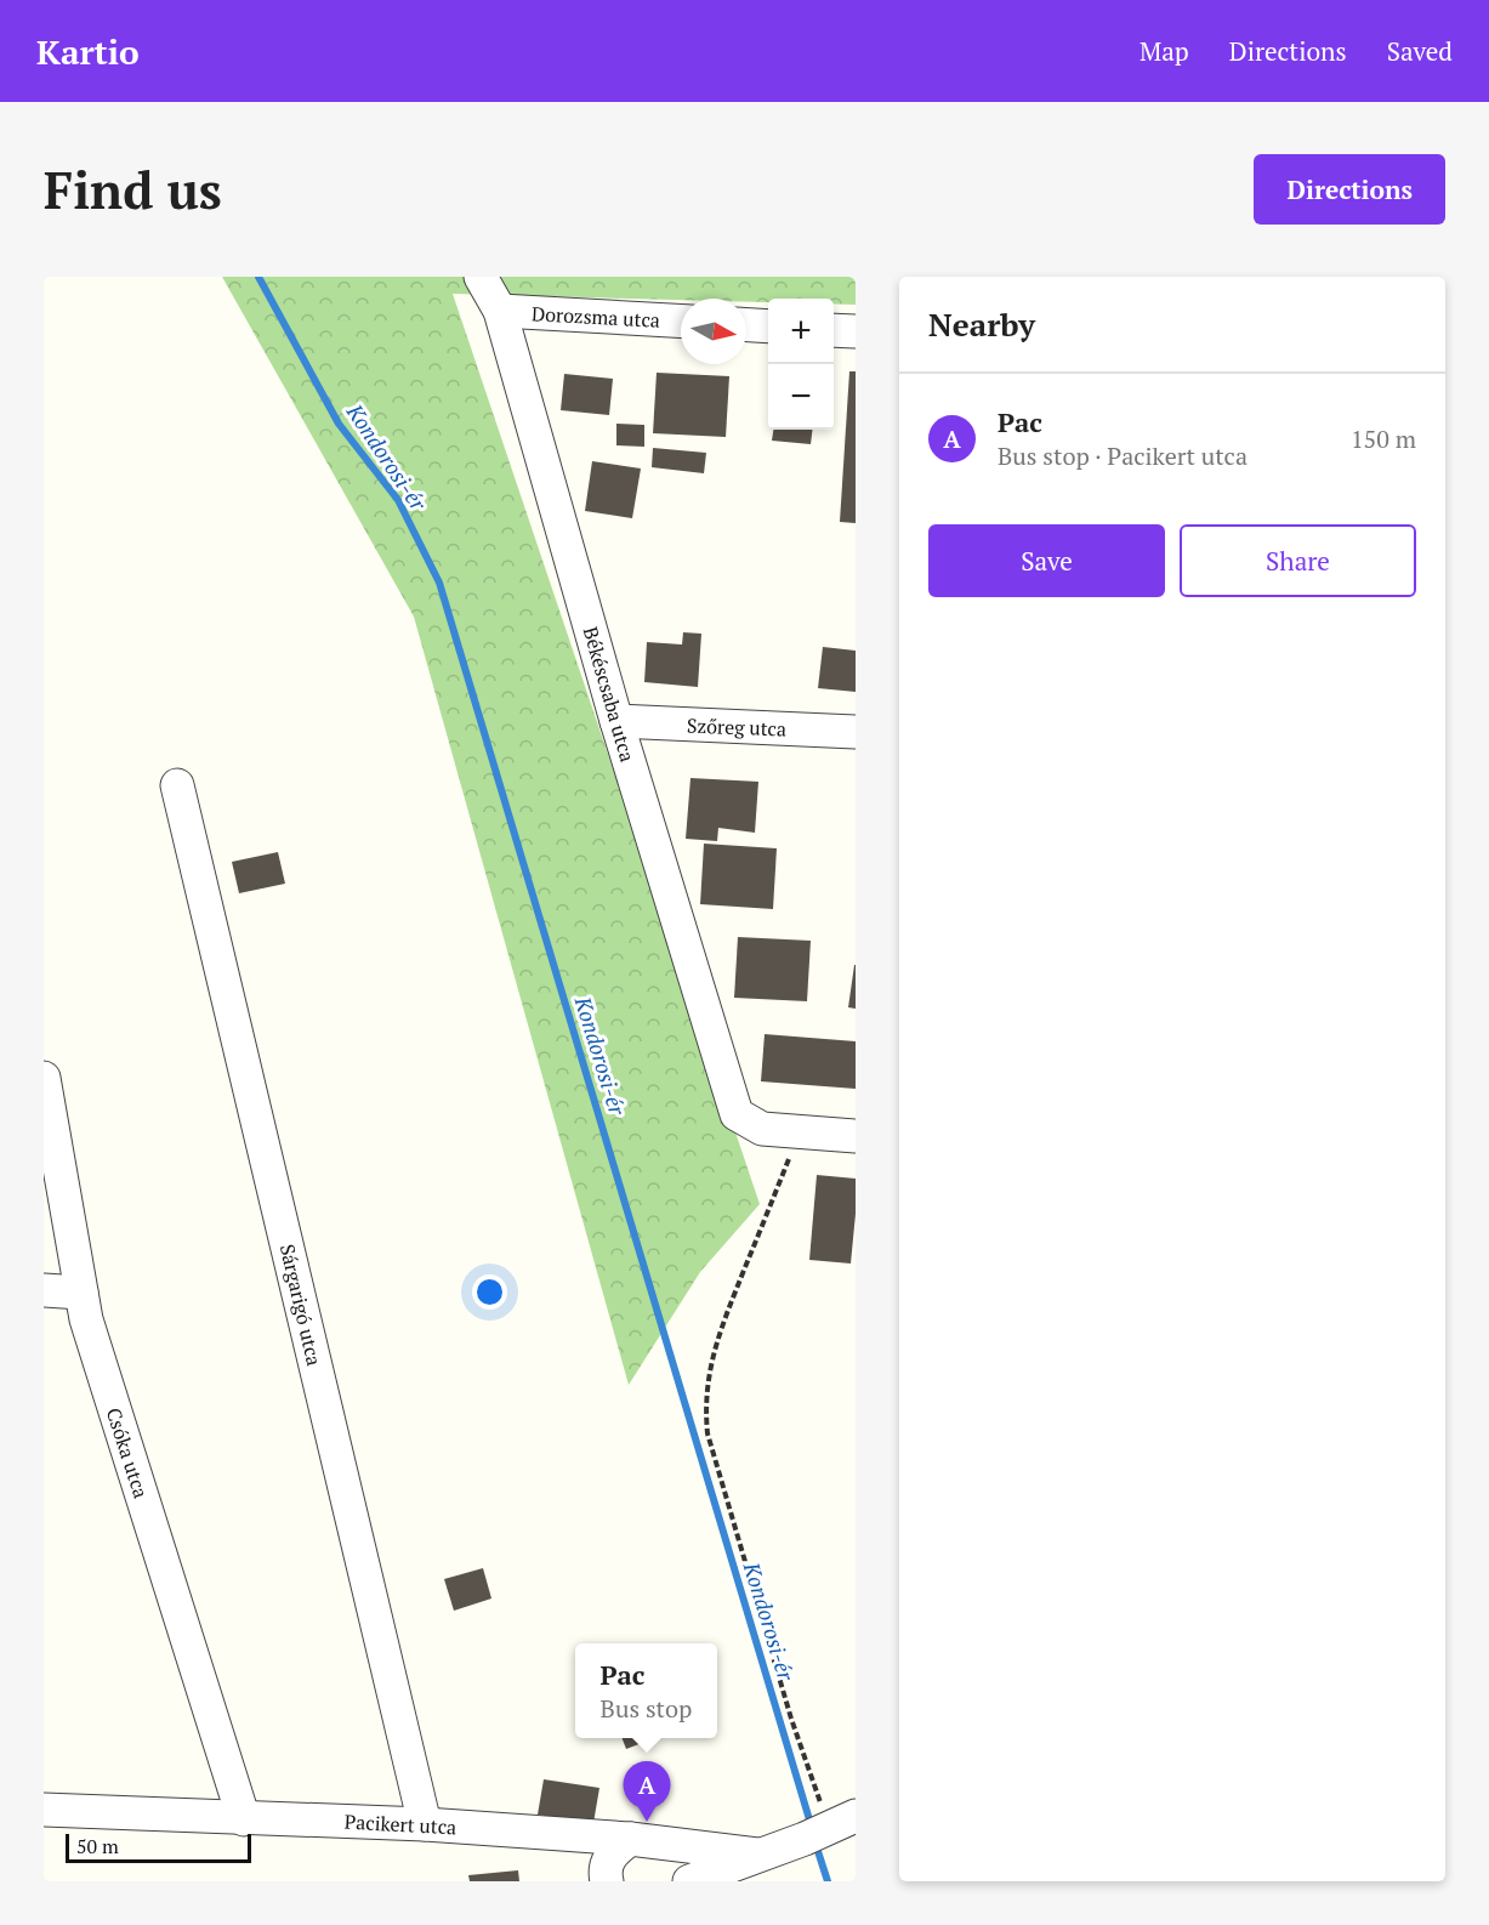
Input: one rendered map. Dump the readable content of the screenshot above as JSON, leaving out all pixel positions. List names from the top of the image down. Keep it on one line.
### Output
{"streets":{"street":["Dorozsma utca","Békéscsaba utca","Szőreg utca","Sárgarigó utca","Csóka utca","Pacikert utca"]},"crossings":[["Dorozsma utca","Békéscsaba utca"],["Békéscsaba utca","Szőreg utca"],["Sárgarigó utca","Pacikert utca"],["Csóka utca","Pacikert utca"]],"water":["Kondorosi-ér"],"scale_bar":"50 m","north":"right","page":{"header":"Kartio","nav":["Map","Directions","Saved"],"buttons":["Directions",["Save","Share"]],"title":"Find us","heading":"Nearby","map_buttons":["+","−"],"list":[{"mark":"A","name":"Pac","note":"Bus stop · Pacikert utca","value":"150 m"}],"popup":["Pac","Bus stop"],"pins":"A","scale":"50 m"}}
